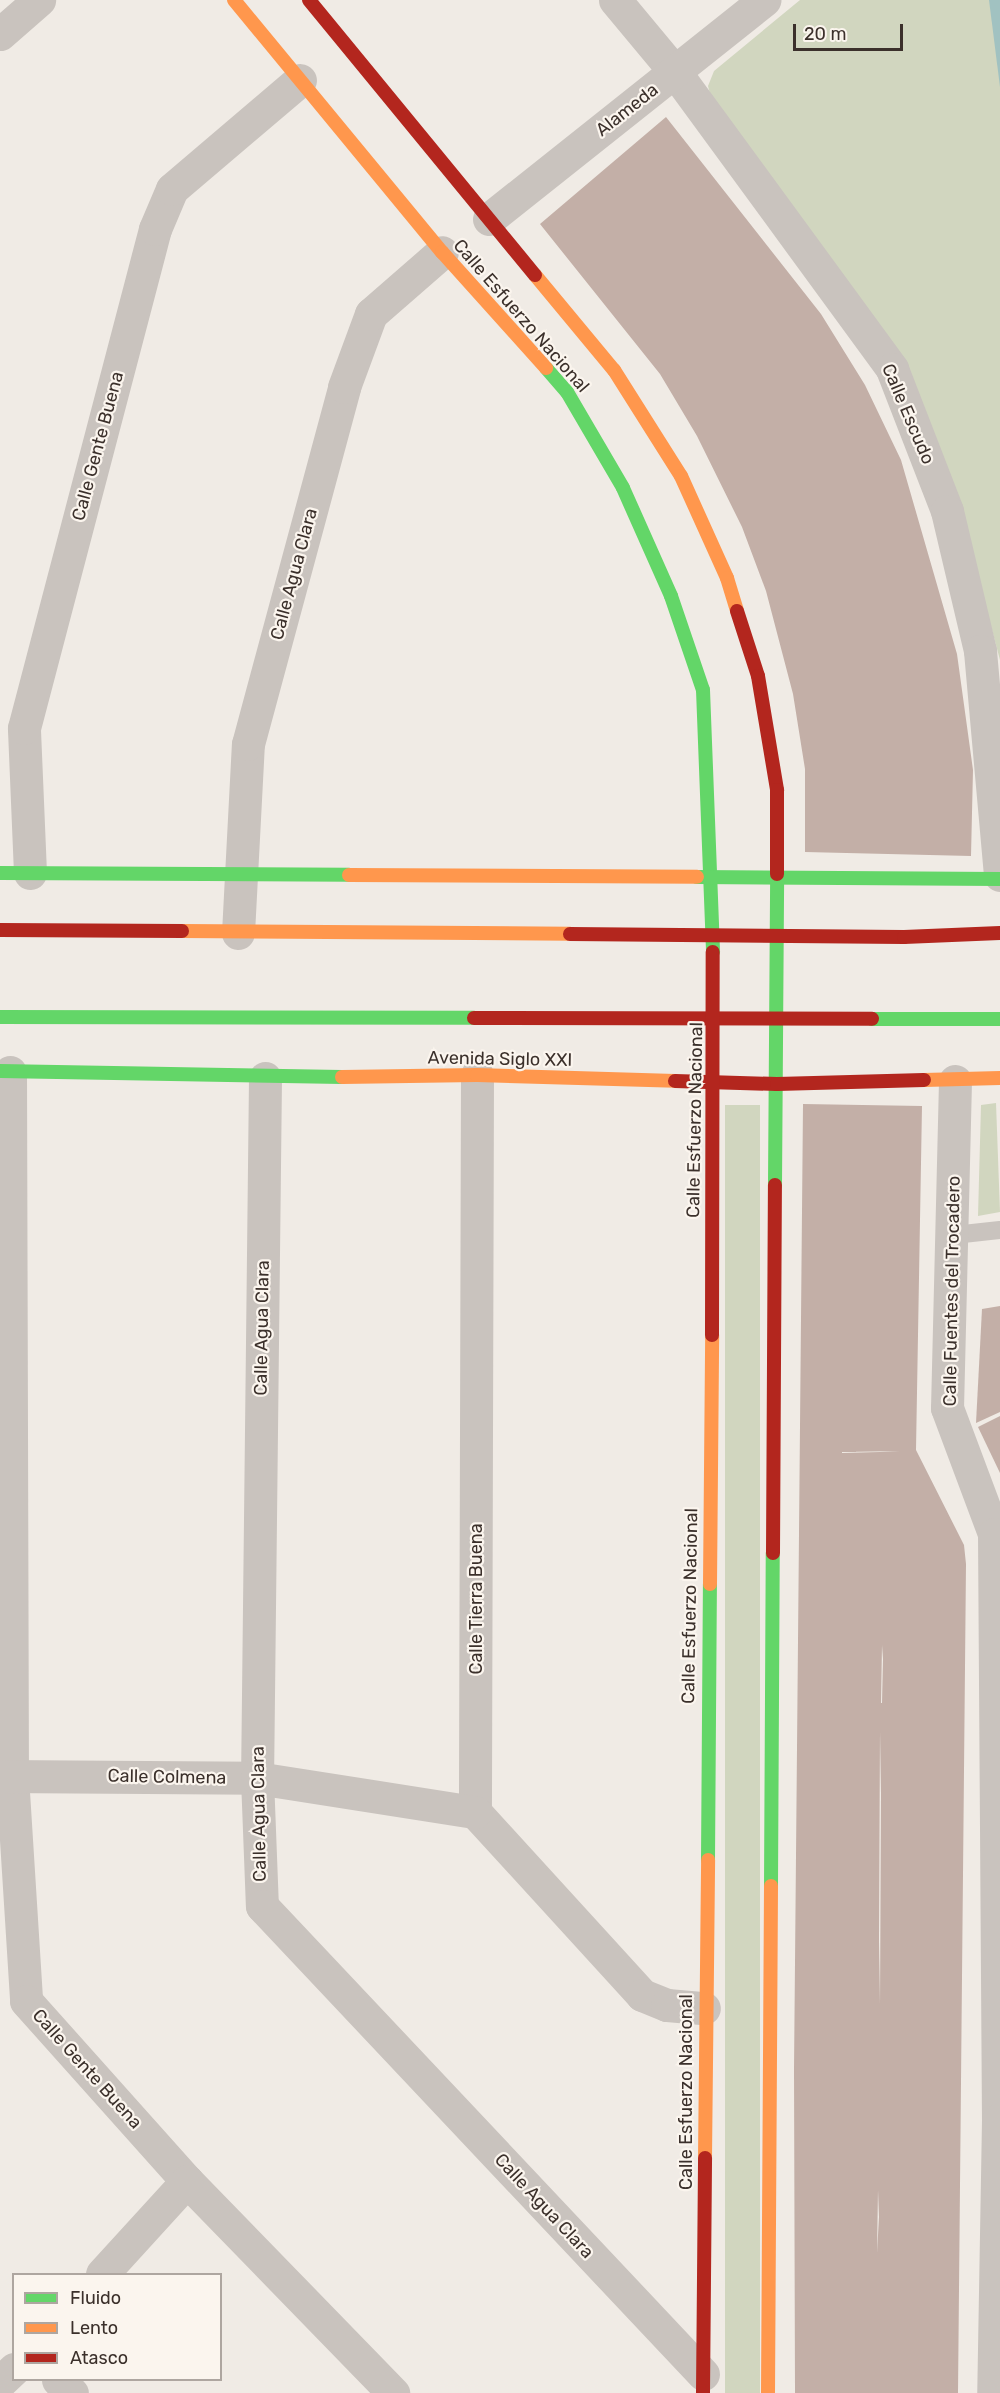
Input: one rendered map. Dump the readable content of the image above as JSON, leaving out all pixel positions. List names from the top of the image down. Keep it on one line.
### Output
{"streets":{"main road":["Calle Esfuerzo Nacional","Avenida Siglo XXI"],"street":["Alameda","Calle Escudo","Calle Gente Buena","Calle Agua Clara","Calle Fuentes del Trocadero","Calle Tierra Buena","Calle Colmena"]},"crossings":[["Alameda","Calle Esfuerzo Nacional"],["Alameda","Calle Escudo"],["Calle Esfuerzo Nacional","Calle Gente Buena"],["Calle Esfuerzo Nacional","Calle Agua Clara"],["Calle Esfuerzo Nacional","Avenida Siglo XXI"],["Calle Gente Buena","Avenida Siglo XXI"],["Calle Gente Buena","Calle Colmena"],["Calle Agua Clara","Avenida Siglo XXI"],["Calle Agua Clara","Calle Colmena"],["Avenida Siglo XXI","Calle Fuentes del Trocadero"],["Avenida Siglo XXI","Calle Tierra Buena"],["Calle Tierra Buena","Calle Colmena"]],"legend":["Fluido","Lento","Atasco"],"scale_bar":"20 m"}
